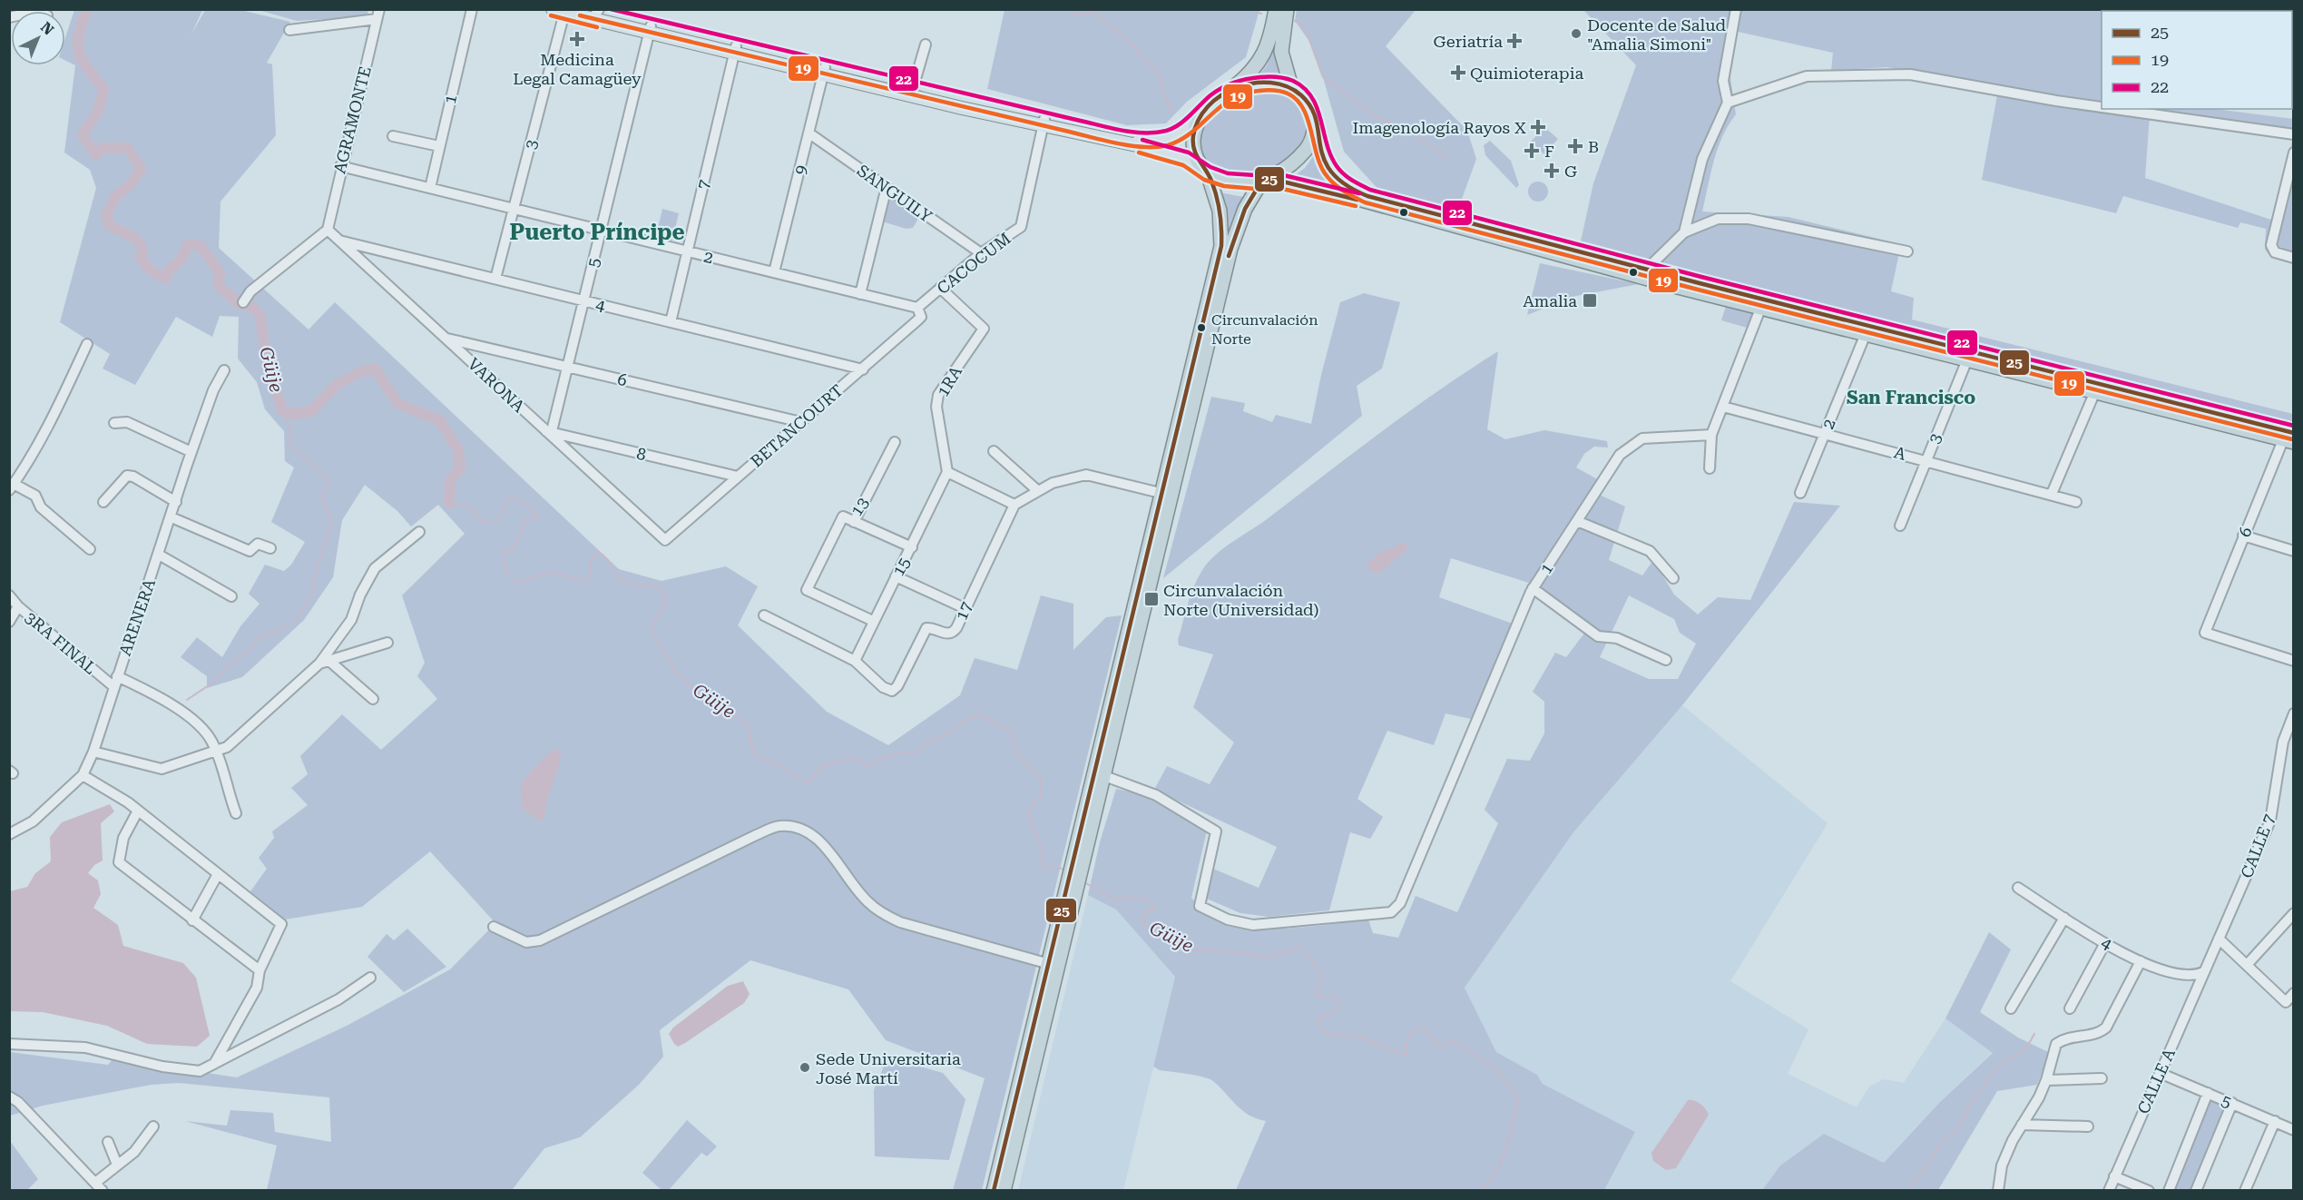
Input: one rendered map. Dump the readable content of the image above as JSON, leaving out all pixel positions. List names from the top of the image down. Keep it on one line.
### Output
{"streets":{"street":["1","AGRAMONTE","3","9","7","SANGUILY","2","5","CACOCUM","4","6","1RA","VARONA","BETANCOURT","A","8","13","15","17","ARENERA","3RA FINAL","CALLE 7","CALLE A"]},"crossings":[["1","2"],["AGRAMONTE","2"],["AGRAMONTE","VARONA"],["3","2"],["3","4"],["3","A"],["9","SANGUILY"],["9","2"],["7","2"],["7","4"],["SANGUILY","CACOCUM"],["2","5"],["2","CACOCUM"],["2","BETANCOURT"],["2","A"],["5","4"],["5","6"],["5","VARONA"],["5","8"],["5","CALLE A"],["CACOCUM","1RA"],["CACOCUM","BETANCOURT"],["4","VARONA"],["4","BETANCOURT"],["4","CALLE 7"],["4","CALLE A"],["6","VARONA"],["6","BETANCOURT"],["1RA","15"],["VARONA","BETANCOURT"],["VARONA","8"],["BETANCOURT","8"],["13","15"],["15","17"],["ARENERA","3RA FINAL"],["CALLE 7","CALLE A"]],"districts":["Puerto Príncipe","San Francisco"],"water":["Güije"],"places":{"other":["Docente de Salud \"Amalia Simoni\"","Circunvalación Norte","Sede Universitaria José Martí"],"health":["Medicina Legal Camagüey","Geriatría","Quimioterapia","Imagenología Rayos X","B","F","G"],"transit":["Amalia","Circunvalación Norte (Universidad)"]},"lines":["transit line 22","transit line 19","transit line 25"],"legend":["25","19","22"],"north":"top right"}
